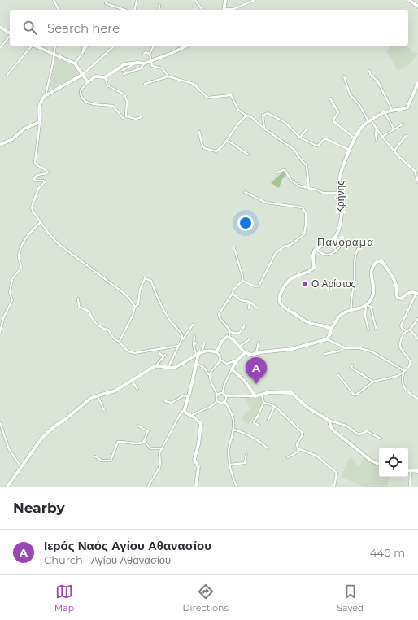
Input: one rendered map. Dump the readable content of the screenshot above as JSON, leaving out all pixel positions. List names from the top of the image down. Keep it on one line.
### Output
{"streets":{"street":["Κρήνης"]},"districts":["Πανόραμα"],"places":["Ο Αρίστος"],"page":{"search":"Search here","pins":"A","heading":"Nearby","list":[{"mark":"A","name":"Ιερός Ναός Αγίου Αθανασίου","note":"Church · Αγίου Αθανασίου","value":"440 m"}],"nav":["Map","Directions","Saved"]}}
